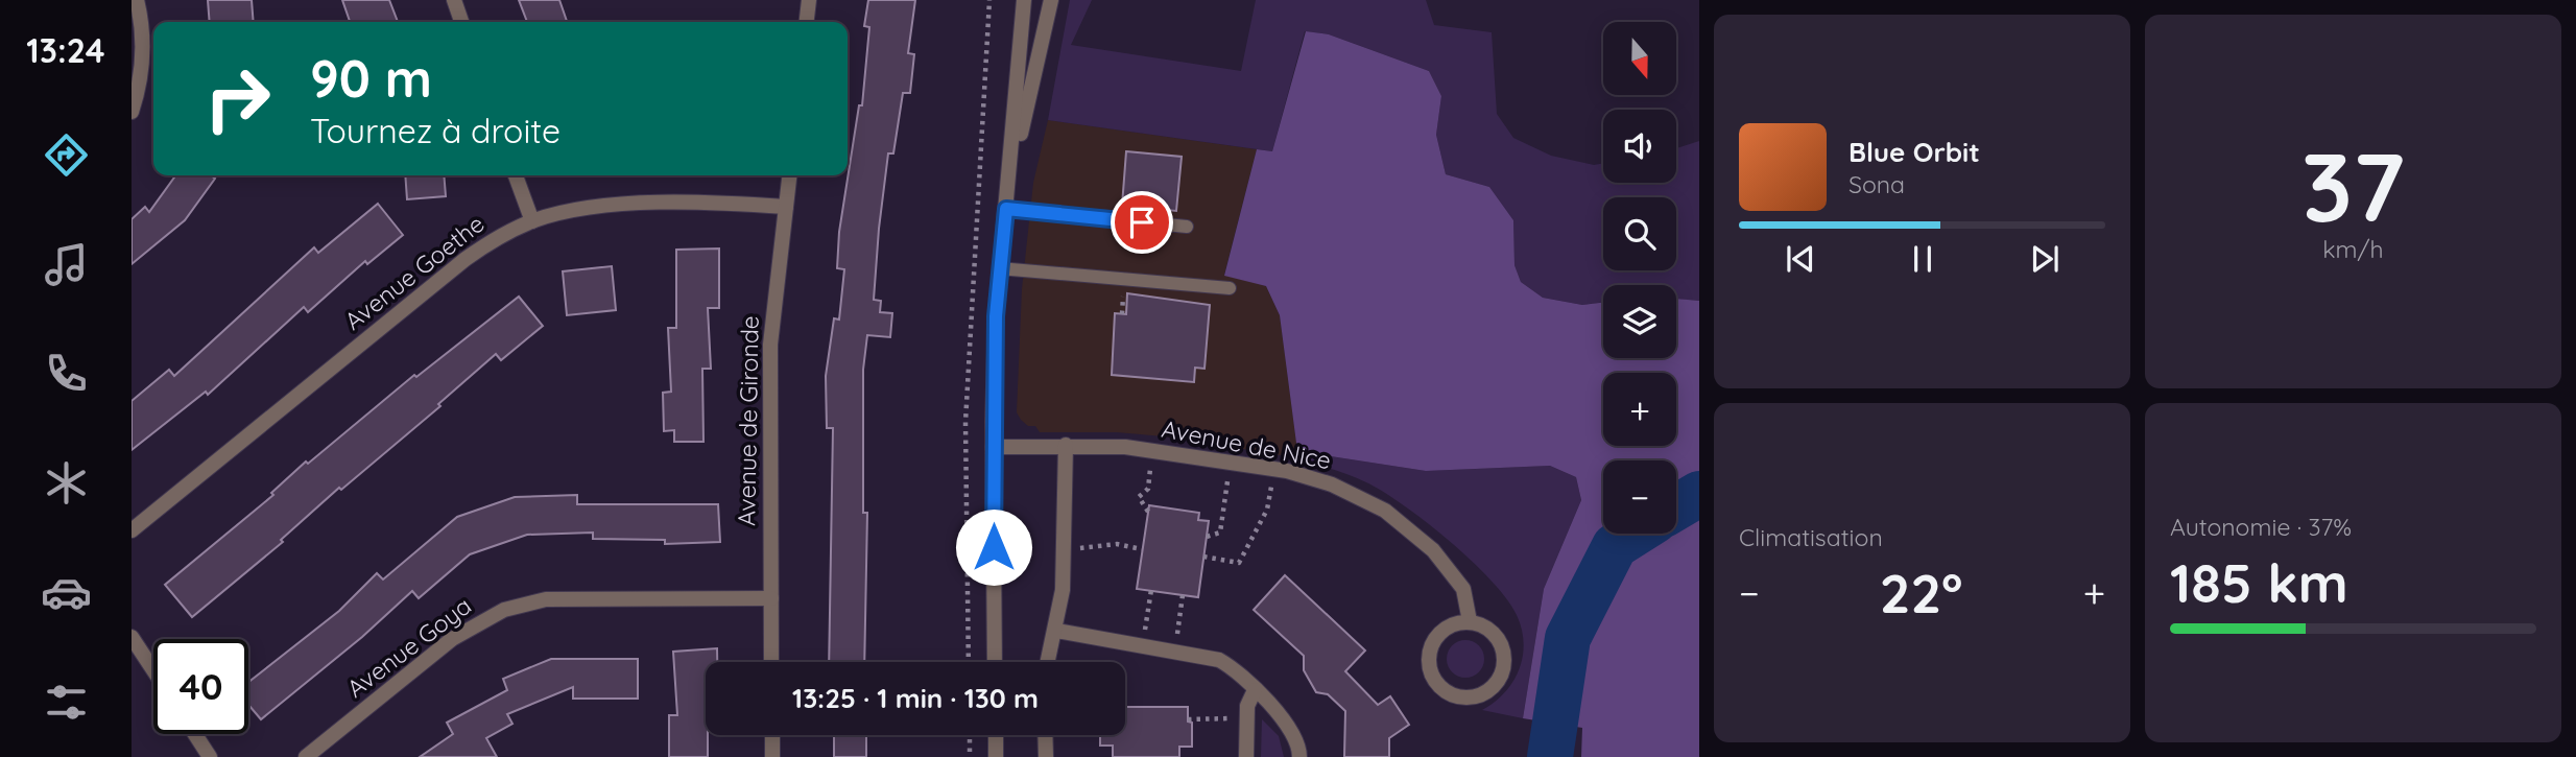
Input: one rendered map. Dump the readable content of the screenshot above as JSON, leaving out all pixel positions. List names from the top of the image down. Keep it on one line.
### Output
{"streets":{"street":["Avenue Goethe","Avenue de Gironde","Avenue de Nice","Avenue Goya"]},"crossings":[["Avenue Goethe","Avenue de Gironde"],["Avenue de Gironde","Avenue Goya"]],"north":"bottom","page":{"tabs":"13:24","tile":[["37","km/h"],"Climatisation",["Autonomie · 37%","185 km"]],"map_buttons":["+","−"],"turn":["90 m","Tournez à droite"],"song":["Blue Orbit","Sona"],"heat":["−","22°","+"],"limit":"40","trip":"13:25 · 1 min · 130 m"}}
